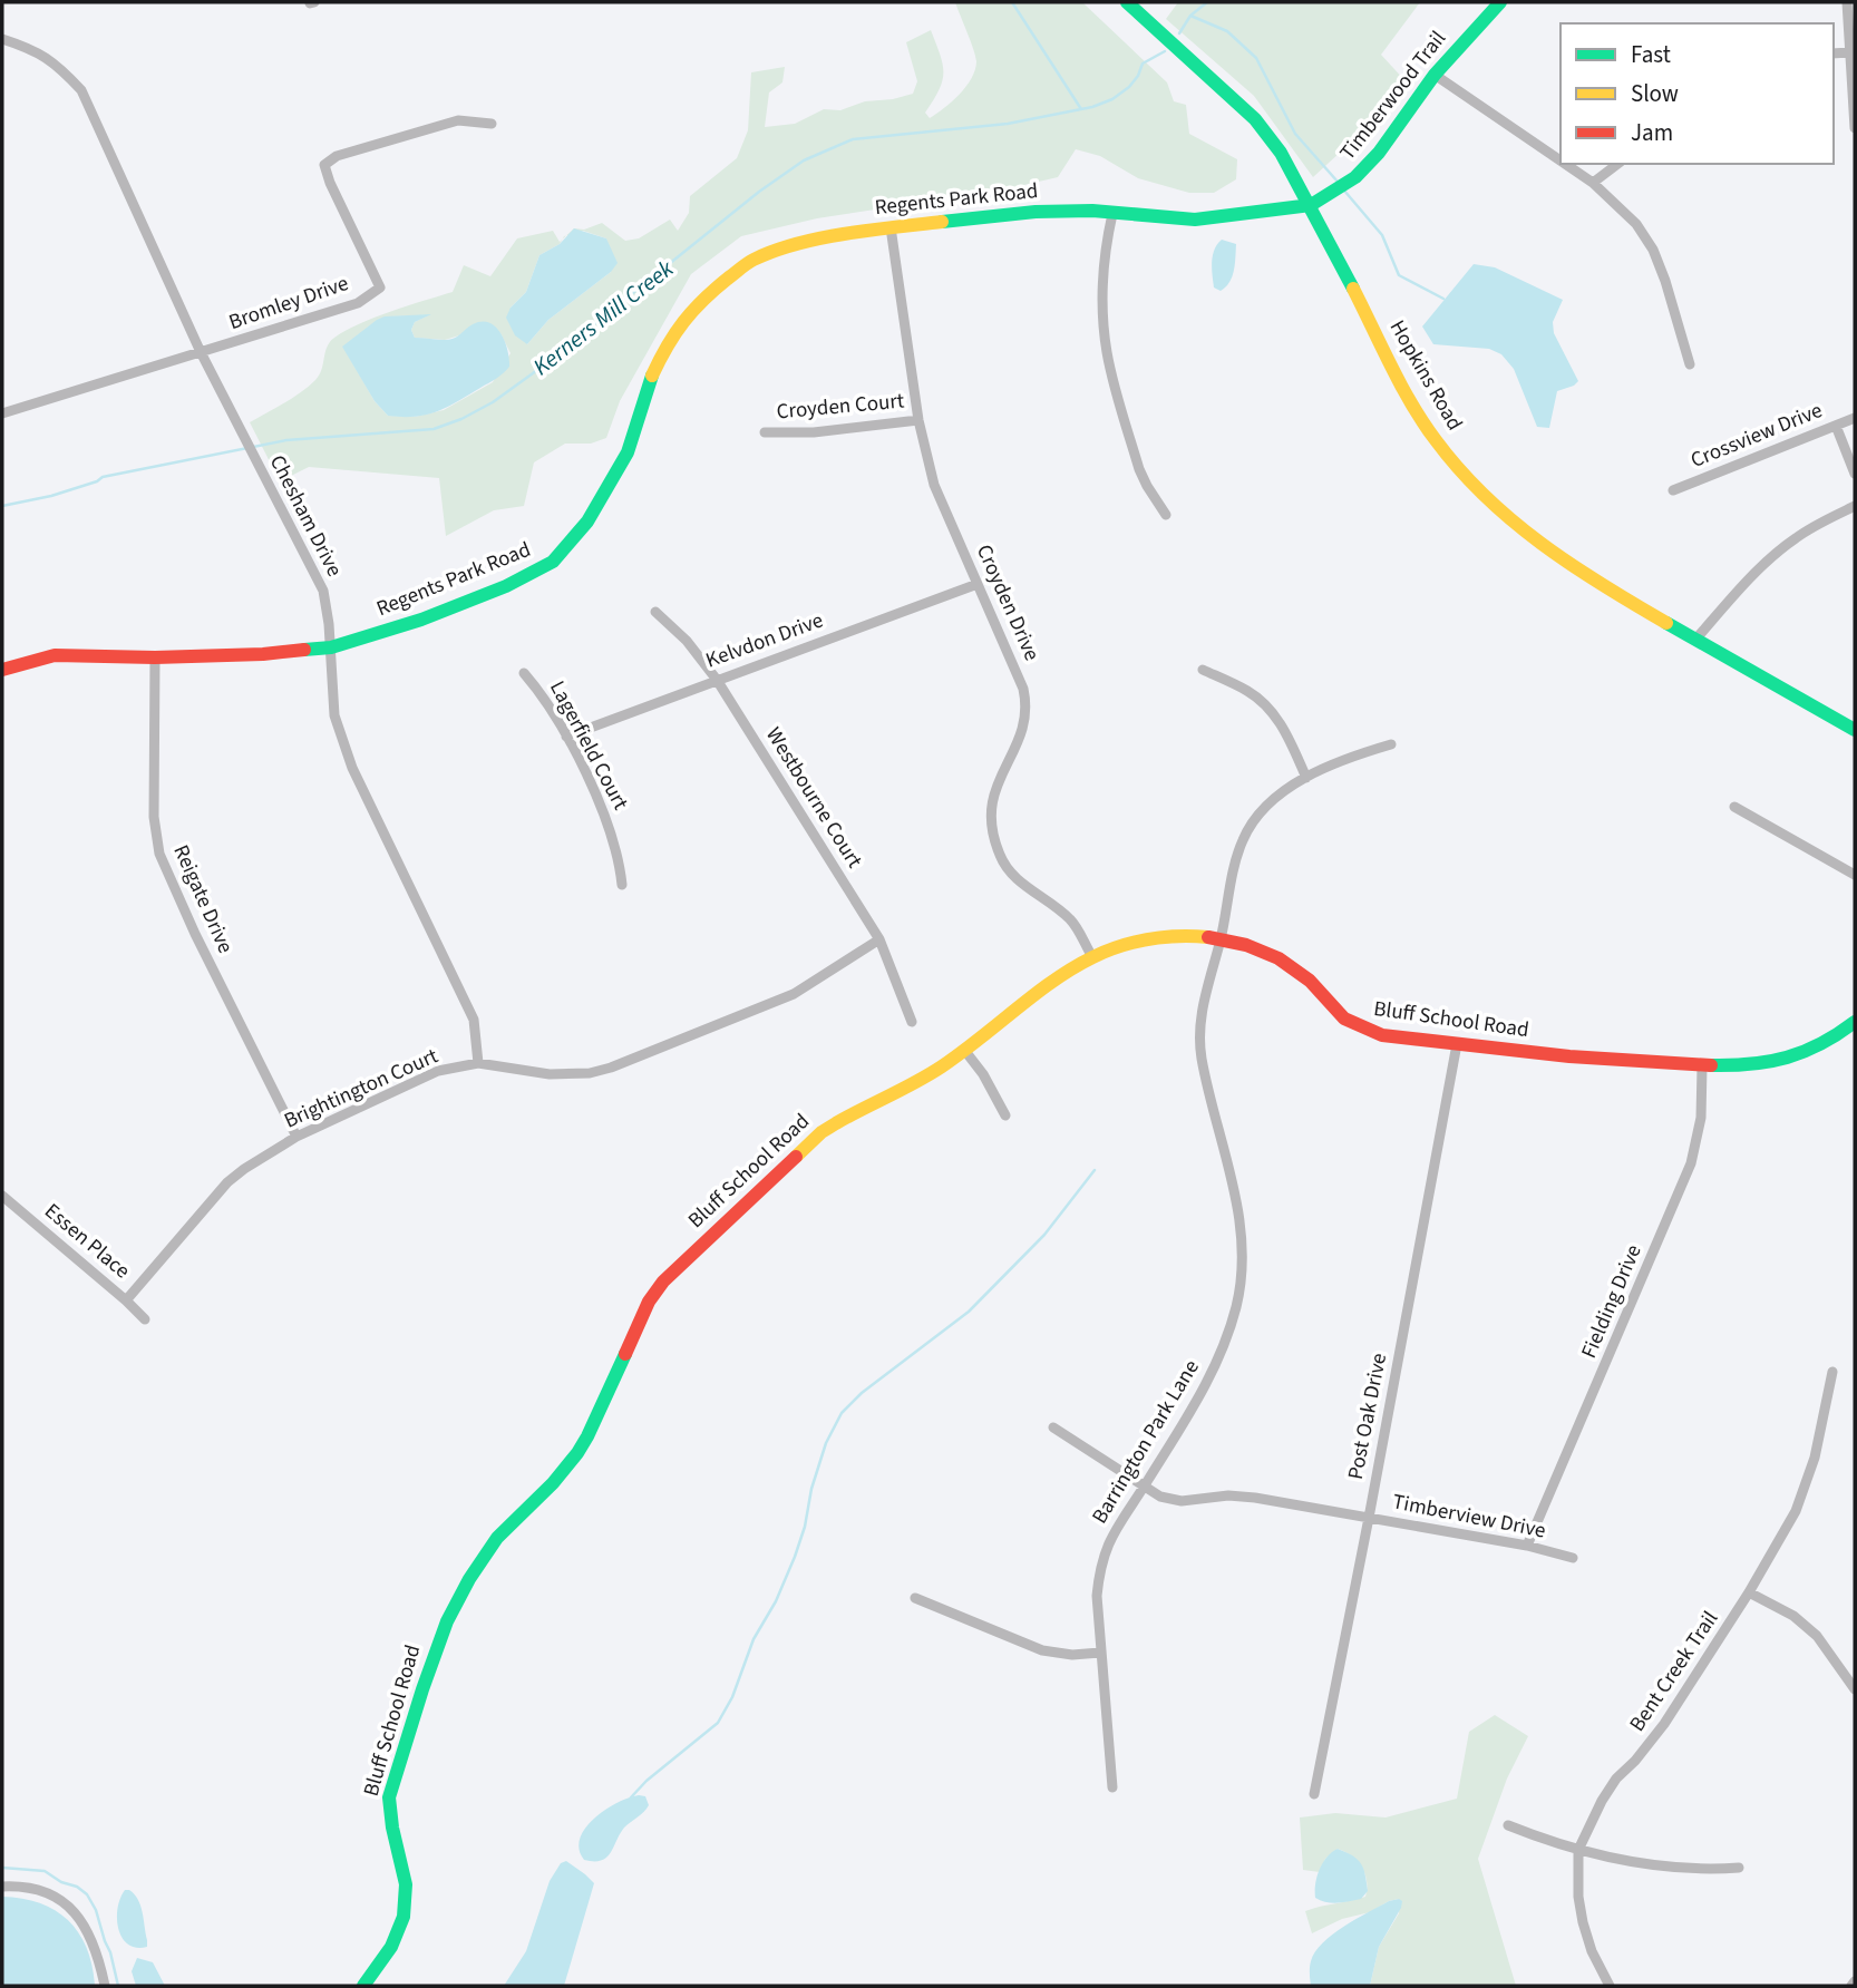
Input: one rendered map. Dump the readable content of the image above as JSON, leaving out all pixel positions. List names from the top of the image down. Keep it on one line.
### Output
{"streets":{"street":["Timberwood Trail","Regents Park Road","Bromley Drive","Hopkins Road","Croyden Court","Crossview Drive","Chesham Drive","Croyden Drive","Kelvdon Drive","Lagerfield Court","Westbourne Court","Reigate Drive","Bluff School Road","Brightington Court","Essen Place","Fielding Drive","Post Oak Drive","Barrington Park Lane","Timberview Drive","Bent Creek Trail"]},"crossings":[["Timberwood Trail","Regents Park Road"],["Timberwood Trail","Hopkins Road"],["Regents Park Road","Hopkins Road"],["Regents Park Road","Chesham Drive"],["Regents Park Road","Croyden Drive"],["Regents Park Road","Reigate Drive"],["Bromley Drive","Chesham Drive"],["Croyden Court","Croyden Drive"],["Chesham Drive","Brightington Court"],["Croyden Drive","Kelvdon Drive"],["Croyden Drive","Bluff School Road"],["Kelvdon Drive","Lagerfield Court"],["Kelvdon Drive","Westbourne Court"],["Westbourne Court","Brightington Court"],["Reigate Drive","Brightington Court"],["Bluff School Road","Fielding Drive"],["Bluff School Road","Post Oak Drive"],["Bluff School Road","Barrington Park Lane"],["Brightington Court","Essen Place"],["Fielding Drive","Timberview Drive"],["Post Oak Drive","Timberview Drive"],["Barrington Park Lane","Timberview Drive"]],"water":["Kerners Mill Creek"],"legend":["Fast","Slow","Jam"]}
